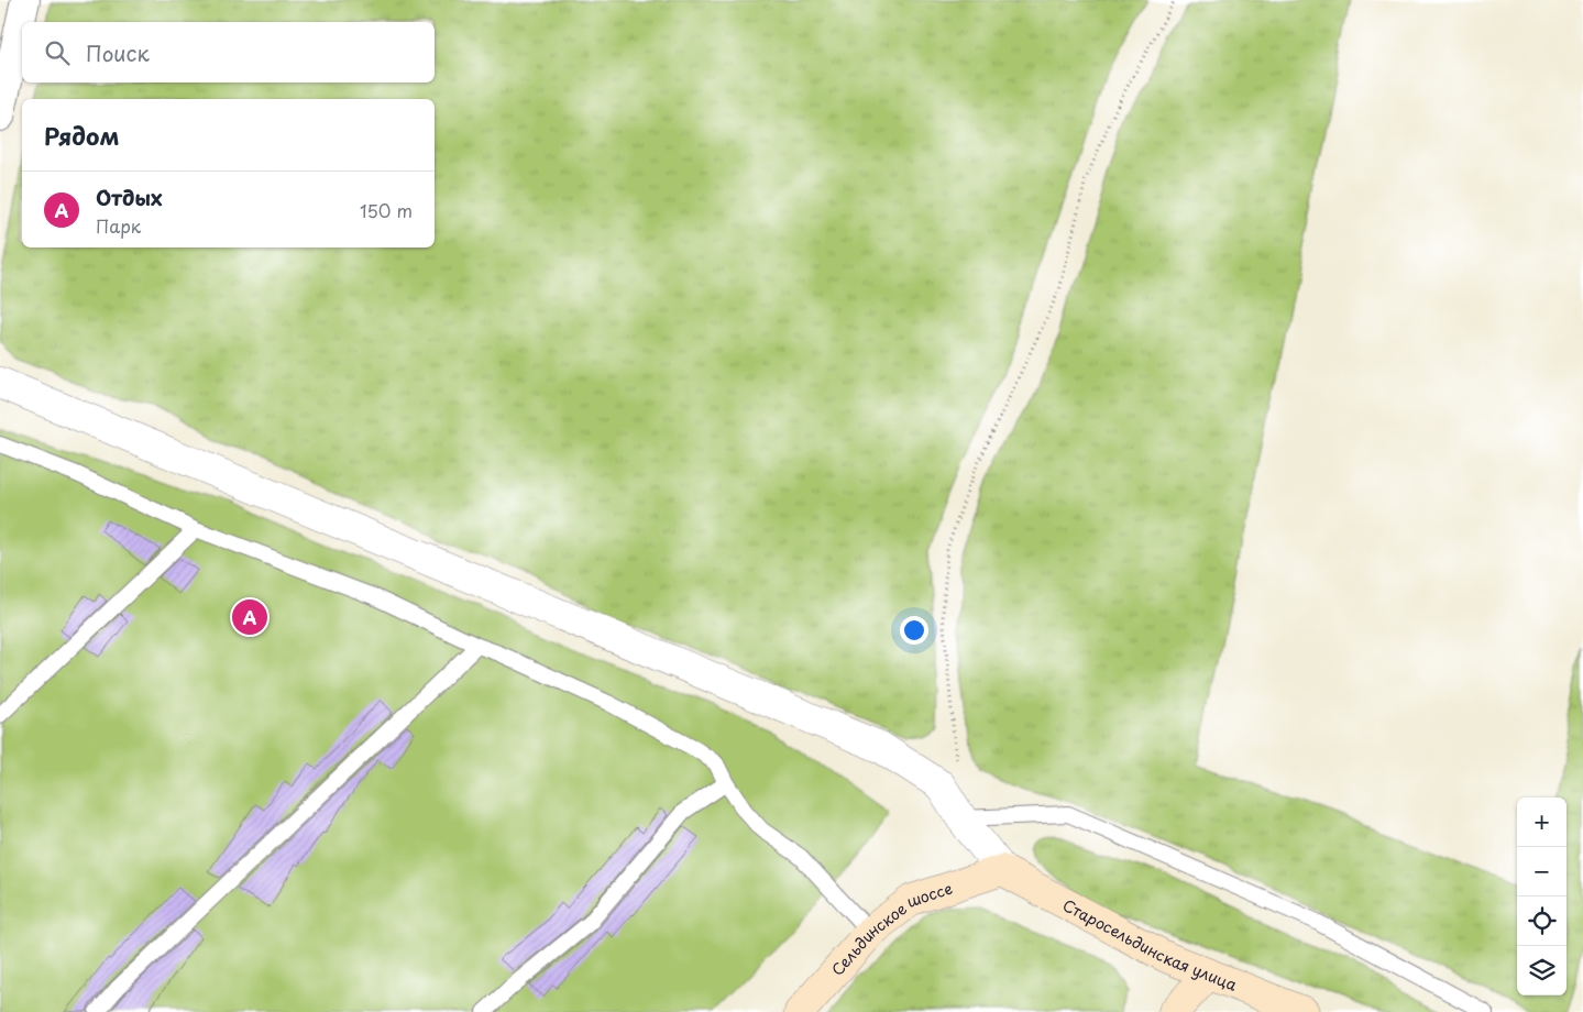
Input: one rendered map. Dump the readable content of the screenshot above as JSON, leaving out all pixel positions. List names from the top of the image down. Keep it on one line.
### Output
{"streets":{"main road":["Сельдинское шоссе","Старосельдинская улица"]},"crossings":[["Сельдинское шоссе","Старосельдинская улица"]],"page":{"search":"Поиск","heading":"Рядом","list":[{"mark":"A","name":"Отдых","note":"Парк","value":"150 m"}],"pins":"A","map_buttons":["+","−"]}}
